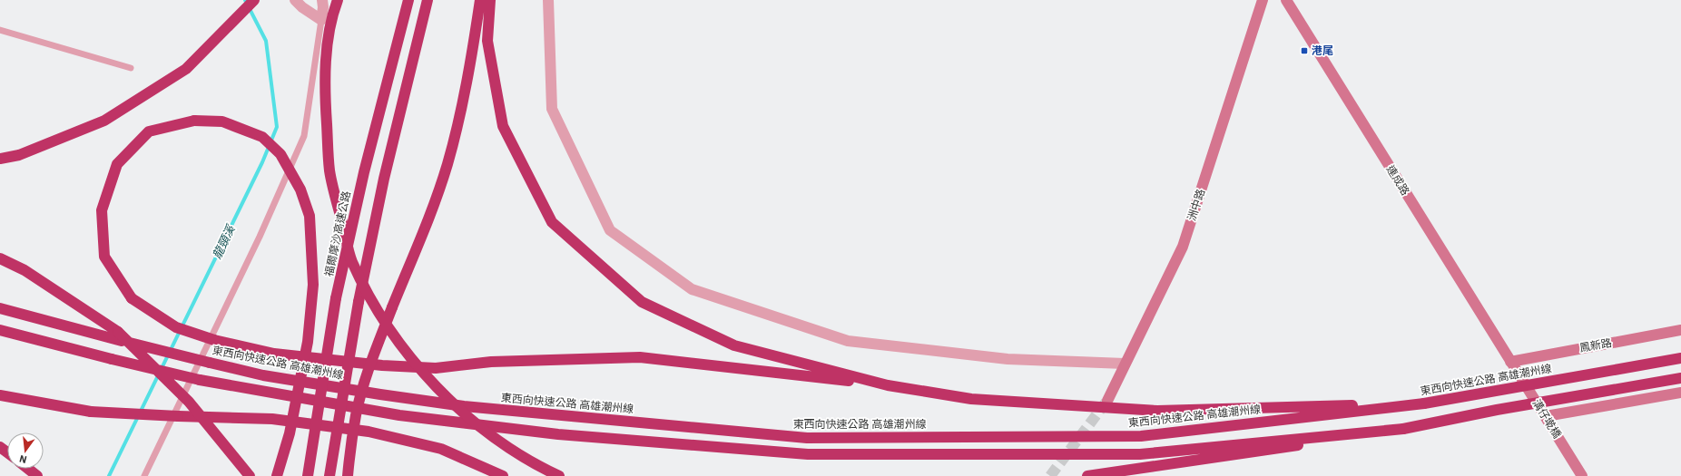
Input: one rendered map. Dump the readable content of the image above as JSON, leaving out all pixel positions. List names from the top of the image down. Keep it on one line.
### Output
{"streets":{"highway":["福爾摩沙高速公路","東西向快速公路 高雄潮州線"],"main road":["連成路","洲中路","鳳新路","溝仔墘橋"]},"crossings":[["連成路","鳳新路"],["連成路","溝仔墘橋"],["鳳新路","溝仔墘橋"]],"water":["龍頸溪"],"places":{"transit":["港尾"]},"north":"bottom"}
